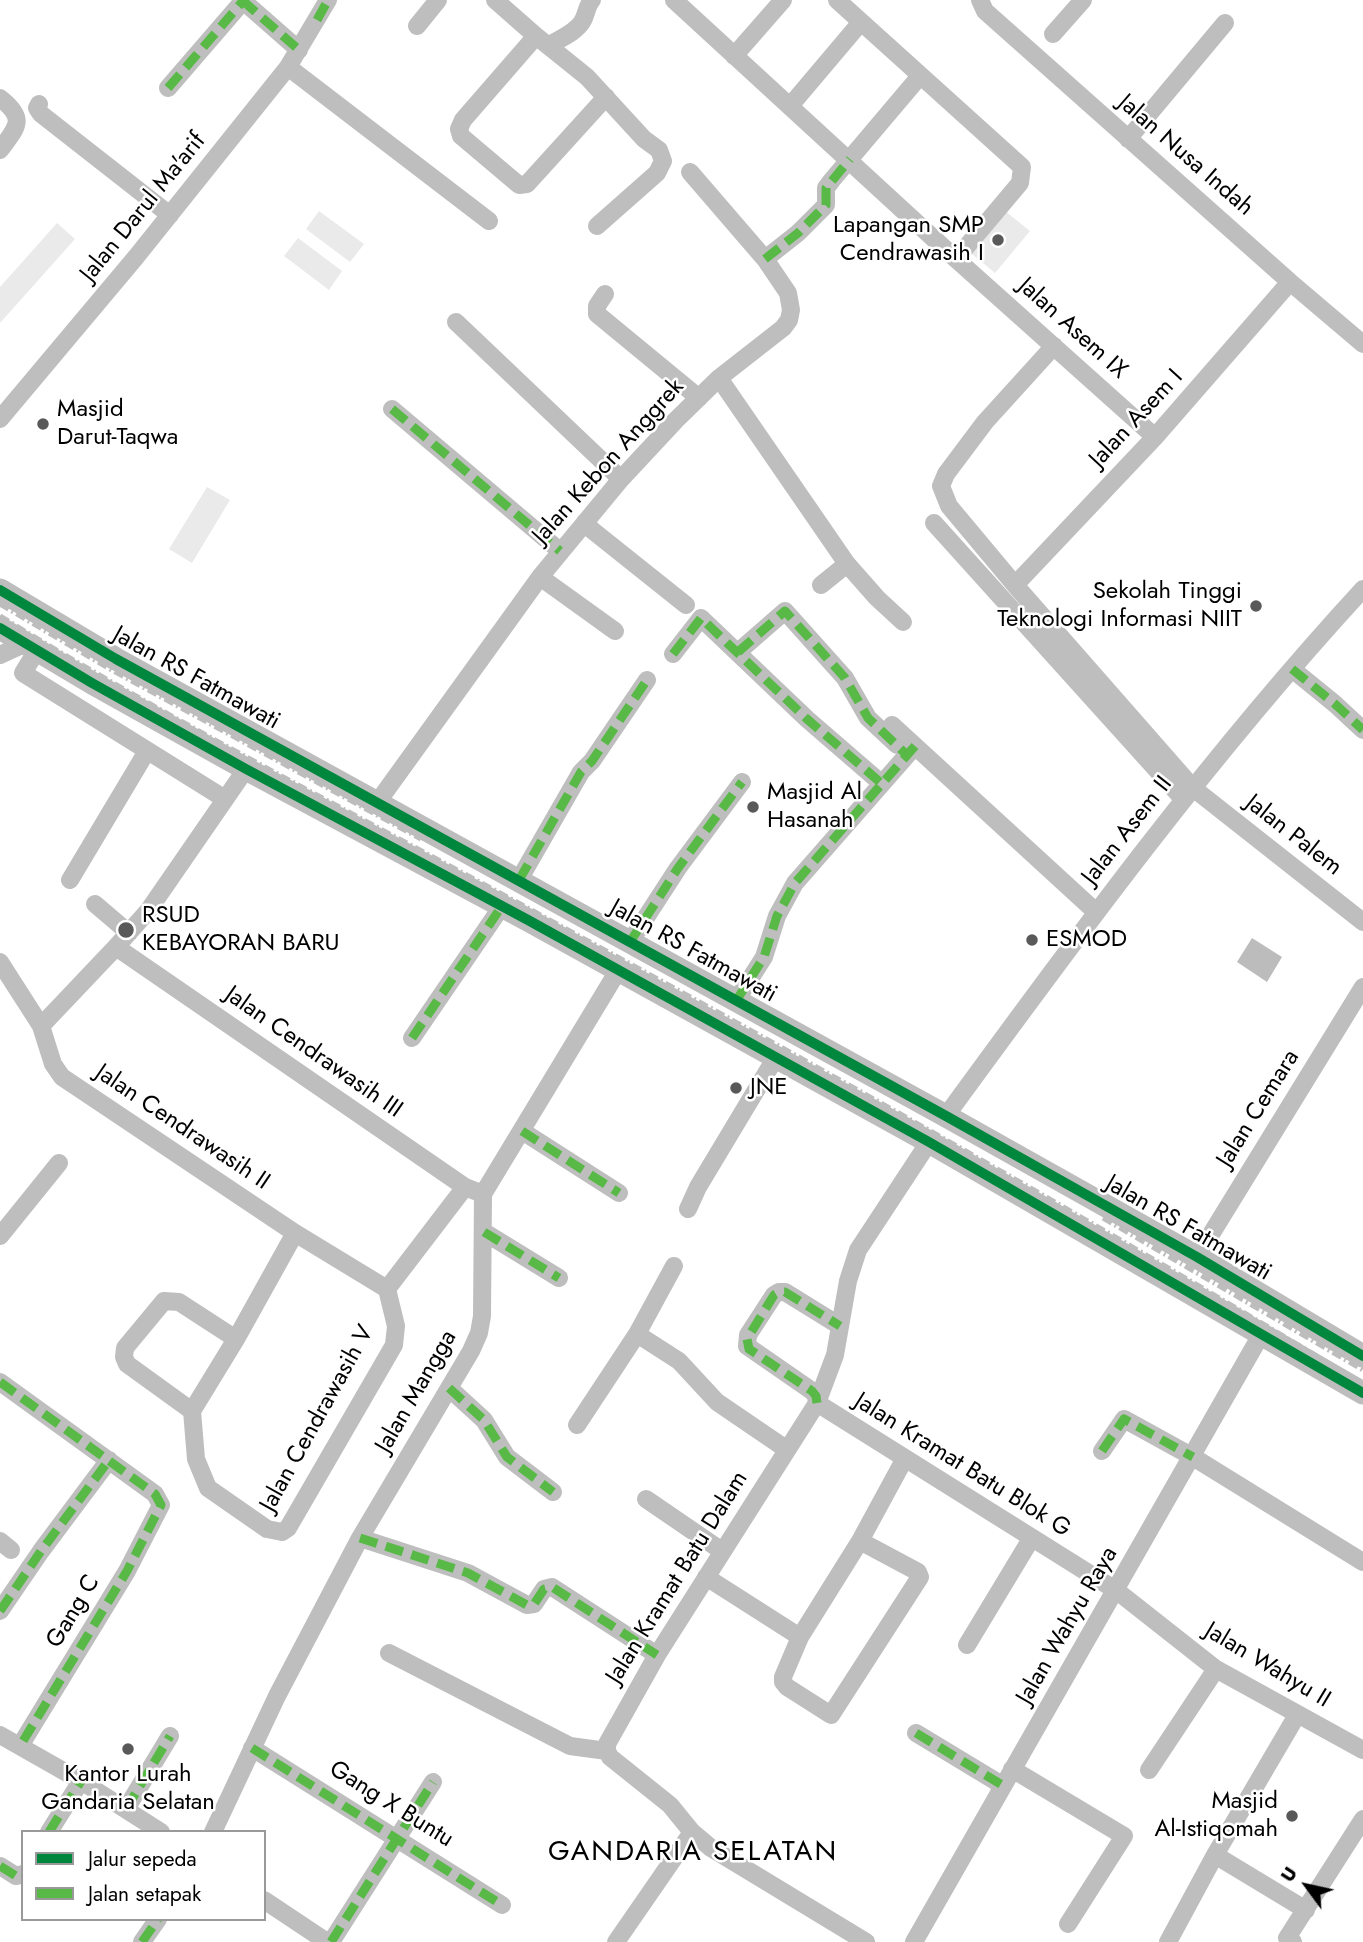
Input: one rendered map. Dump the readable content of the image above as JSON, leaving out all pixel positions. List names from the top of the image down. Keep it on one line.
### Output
{"streets":{"main road":["Jalan RS Fatmawati"],"street":["Jalan Nusa Indah","Jalan Darul Ma'arif","Jalan Asem IX","Jalan Asem I","Jalan Kebon Anggrek","Jalan Asem II","Jalan Palem","Jalan Cendrawasih III","Jalan Cemara","Jalan Cendrawasih II","Jalan Mangga","Jalan Cendrawasih V","Jalan Kramat Batu Blok G","Jalan Kramat Batu Dalam","Gang C","Jalan Wahyu Raya","Jalan Wahyu II","Gang X Buntu"]},"crossings":[["Jalan Nusa Indah","Jalan Asem I"],["Jalan Asem IX","Jalan Asem I"],["Jalan Kebon Anggrek","Jalan RS Fatmawati"],["Jalan RS Fatmawati","Jalan Asem II"],["Jalan RS Fatmawati","Jalan Cemara"],["Jalan RS Fatmawati","Jalan Kramat Batu Dalam"],["Jalan RS Fatmawati","Jalan Wahyu Raya"],["Jalan Asem II","Jalan Palem"],["Jalan Cendrawasih III","Jalan Mangga"],["Jalan Cendrawasih II","Jalan Cendrawasih V"],["Jalan Mangga","Gang X Buntu"],["Jalan Kramat Batu Blok G","Jalan Kramat Batu Dalam"],["Jalan Kramat Batu Blok G","Jalan Wahyu Raya"],["Jalan Kramat Batu Blok G","Jalan Wahyu II"],["Jalan Wahyu Raya","Jalan Wahyu II"]],"districts":["GANDARIA SELATAN"],"places":["Lapangan SMP Cendrawasih I","Masjid Darut-Taqwa","Sekolah Tinggi Teknologi Informasi NIIT","Masjid Al Hasanah","RSUD KEBAYORAN BARU","ESMOD","JNE","Kantor Lurah Gandaria Selatan","Masjid Al-Istiqomah"],"legend":["Jalur sepeda","Jalan setapak"],"north":"top left"}
